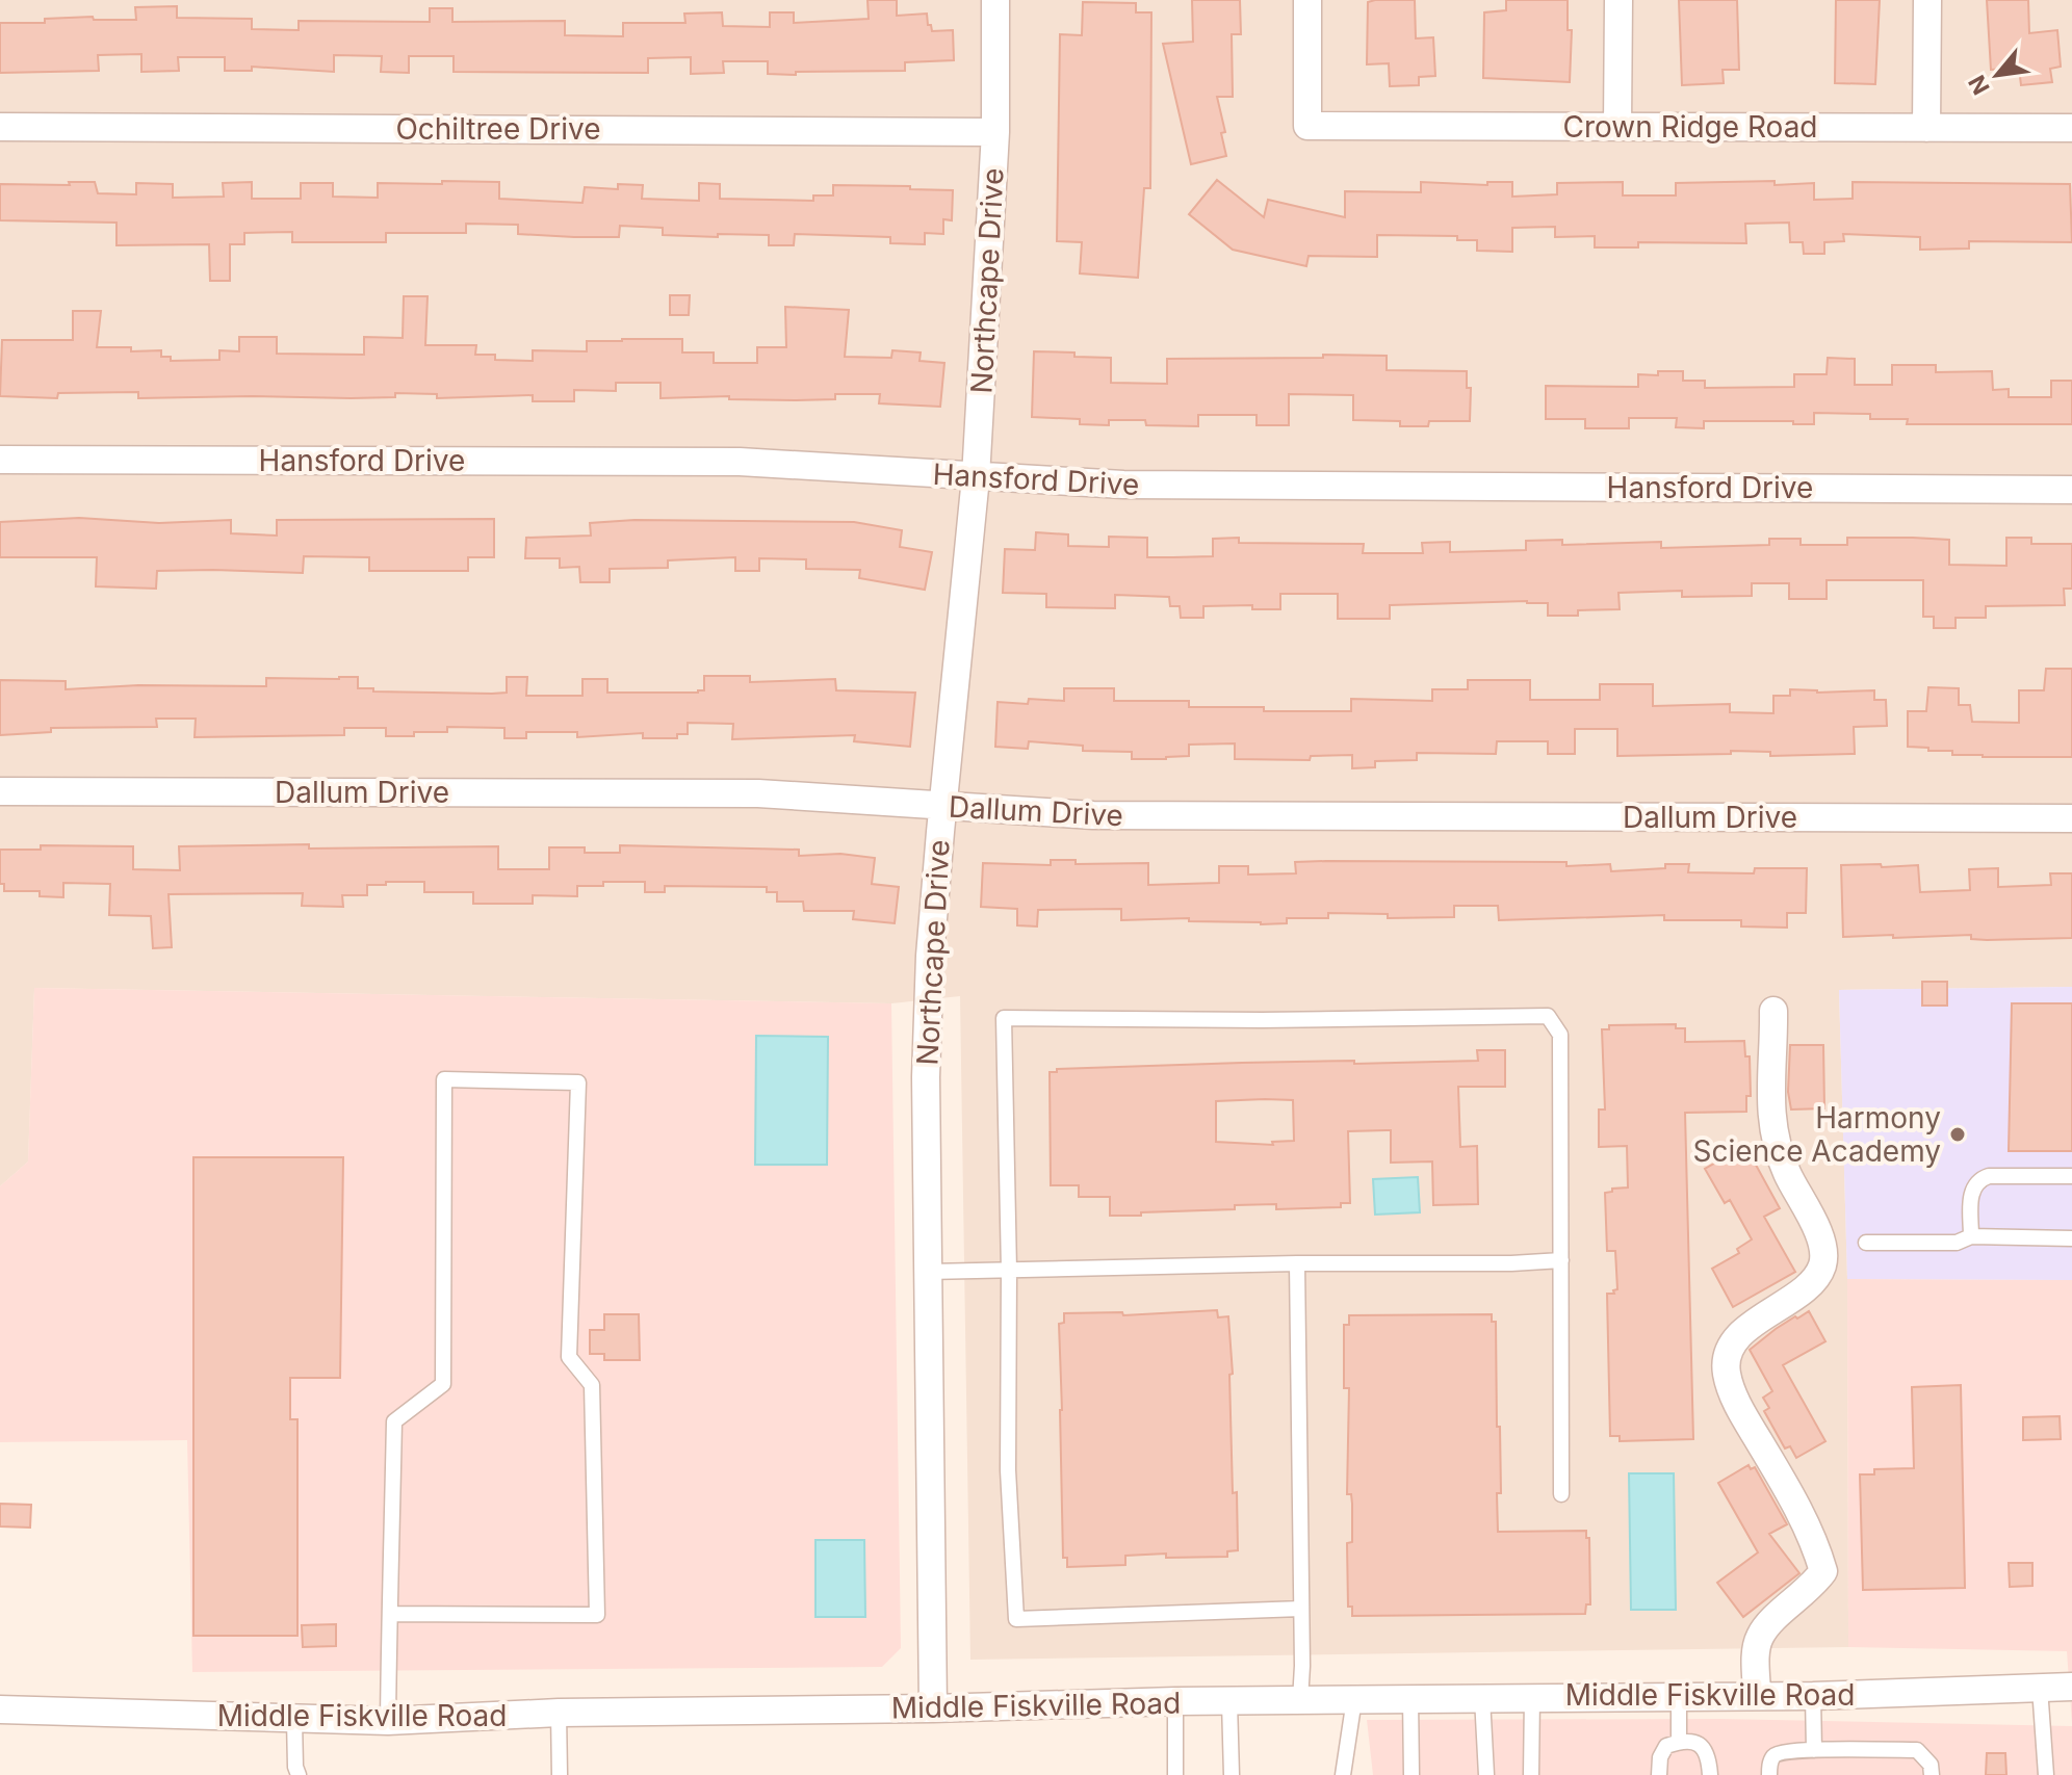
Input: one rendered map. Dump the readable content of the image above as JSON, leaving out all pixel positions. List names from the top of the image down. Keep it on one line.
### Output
{"streets":{"street":["Crown Ridge Road","Ochiltree Drive","Northcape Drive","Hansford Drive","Dallum Drive","Middle Fiskville Road"]},"crossings":[["Ochiltree Drive","Northcape Drive"],["Northcape Drive","Hansford Drive"],["Northcape Drive","Dallum Drive"],["Northcape Drive","Middle Fiskville Road"]],"places":["Harmony Science Academy"],"north":"bottom left"}
